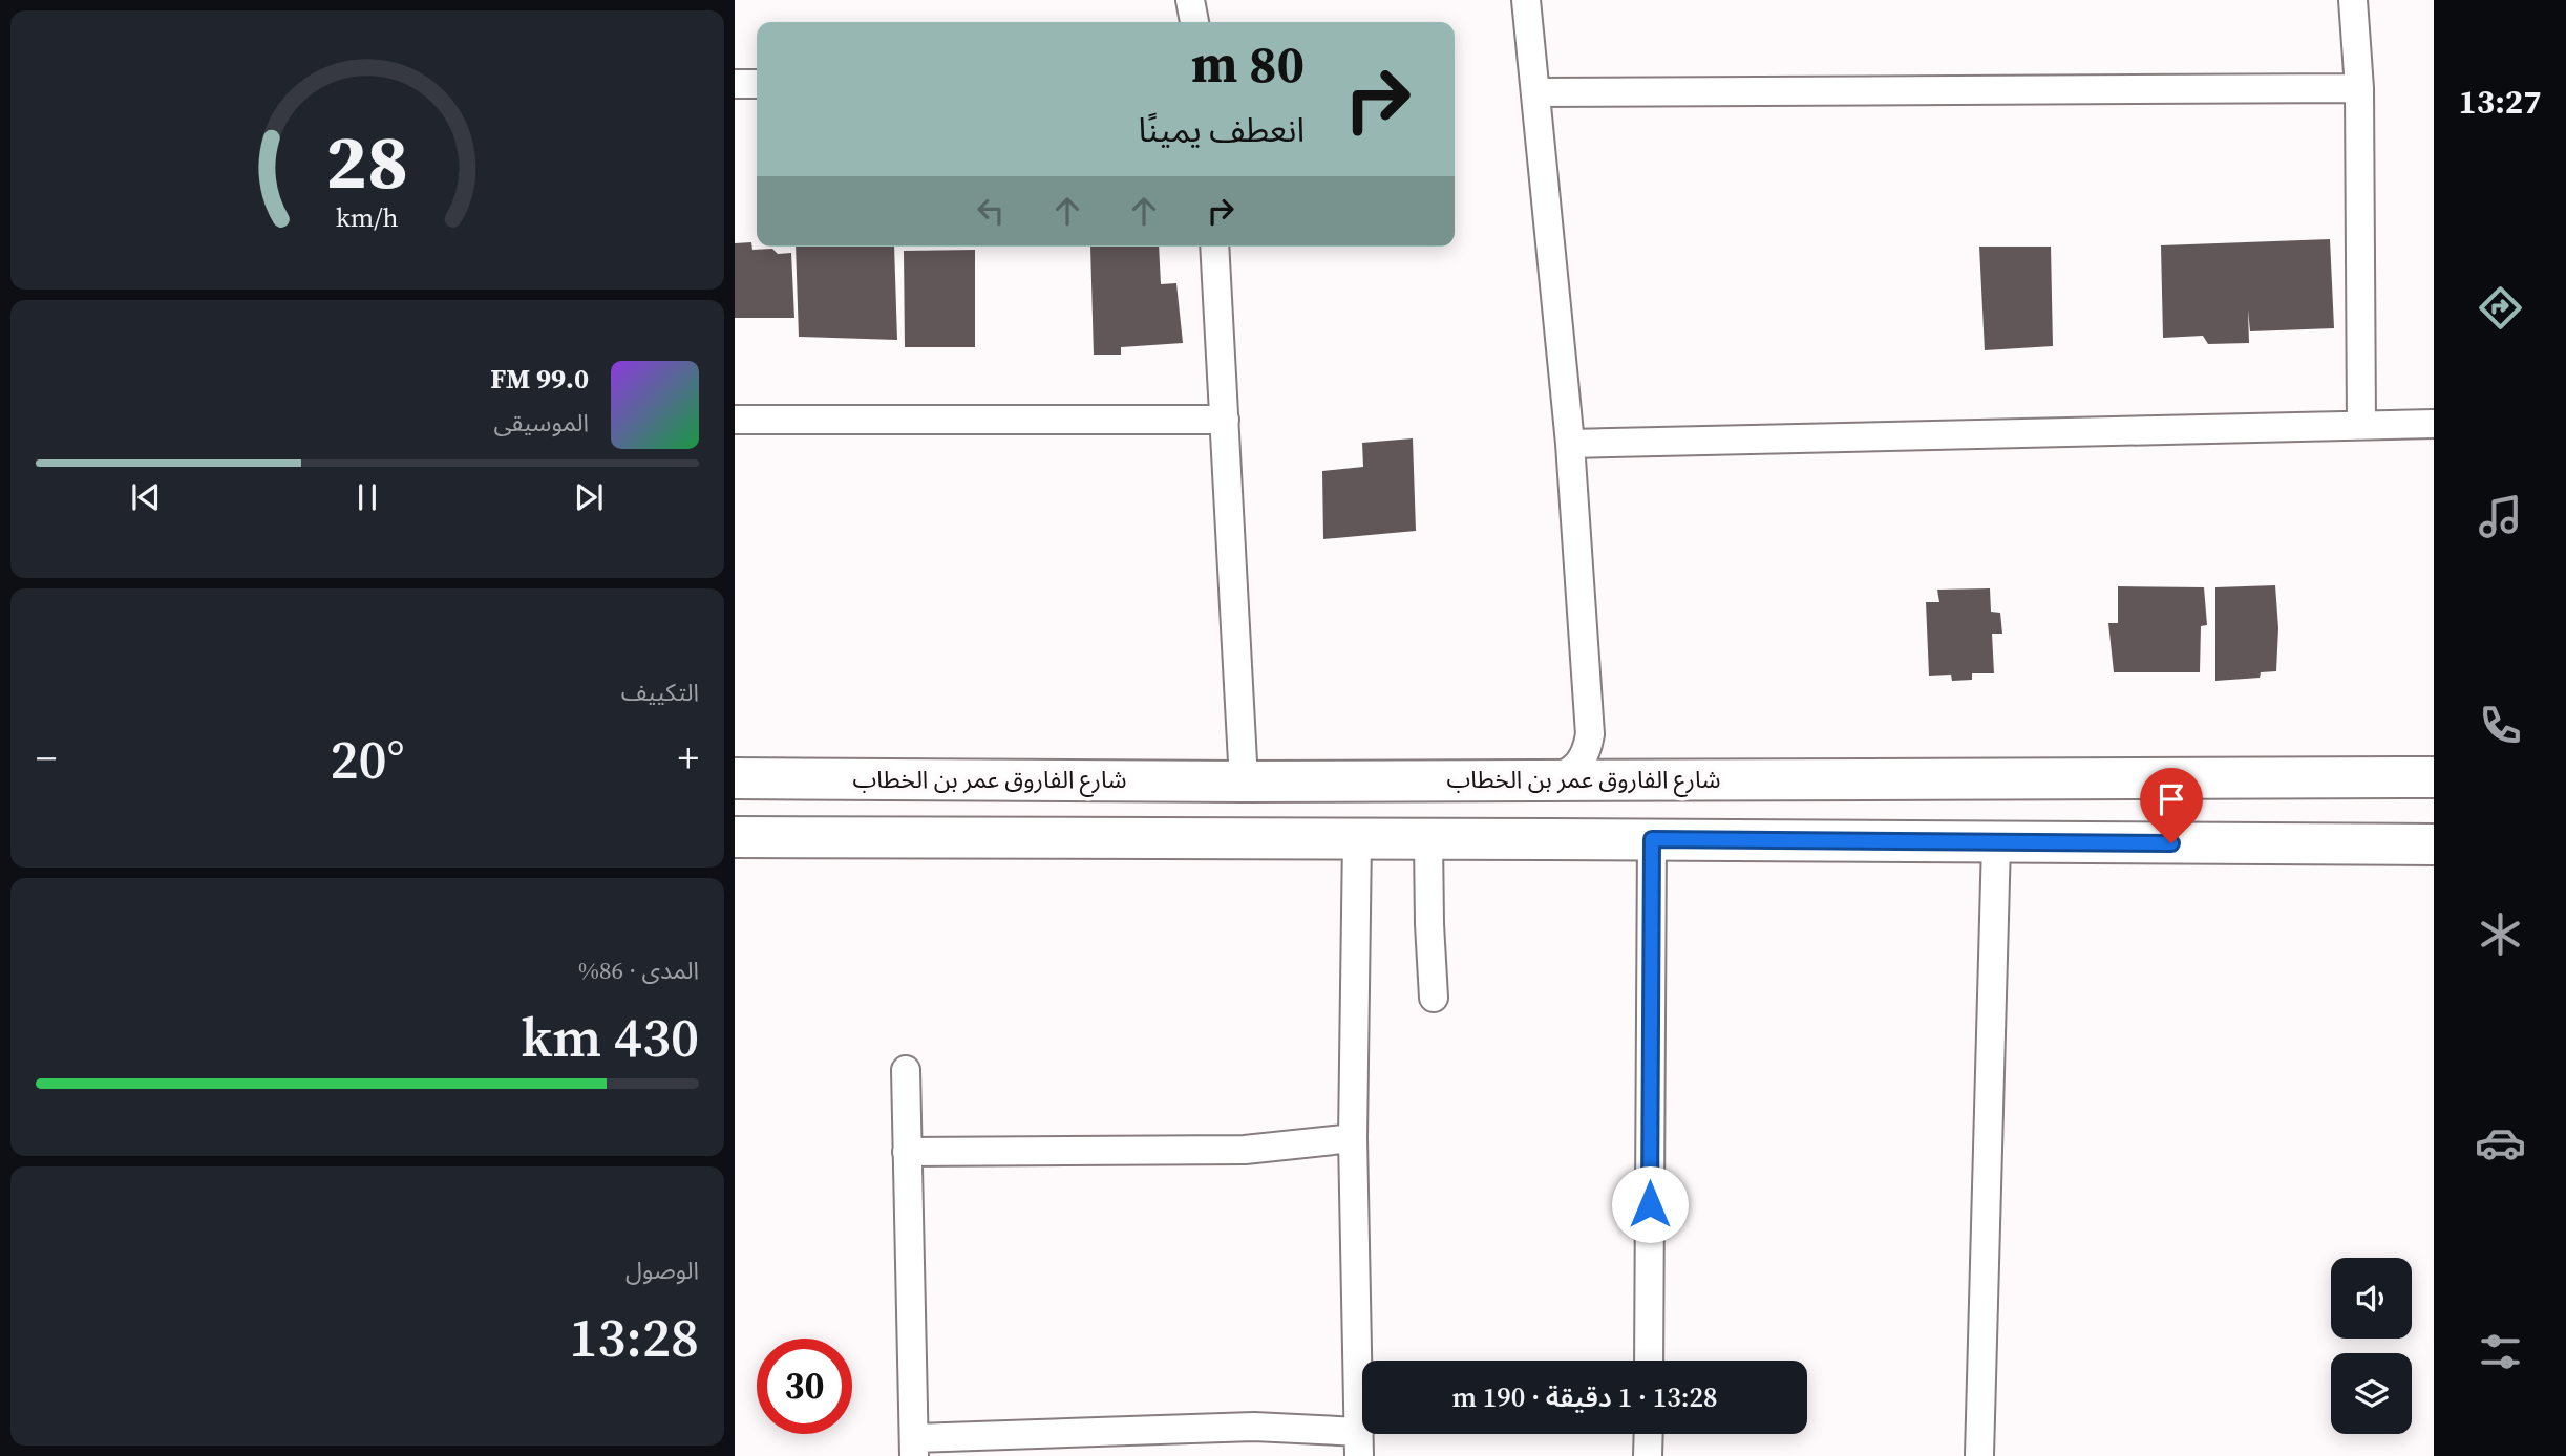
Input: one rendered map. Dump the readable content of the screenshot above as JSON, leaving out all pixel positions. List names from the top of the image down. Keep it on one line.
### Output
{"streets":{"main road":["شارع الفاروق عمر بن الخطاب"]},"page":{"tabs":"13:27","turn":["80 m","انعطف يمينًا"],"song":["99.0 FM","الموسيقى"],"tile":["التكييف",["المدى · 86%","430 km"],["الوصول","13:28"]],"heat":["−","20°","+"],"limit":"30","trip":"13:28 · 1 دقيقة · 190 m","gauge":["28","km/h"]}}
